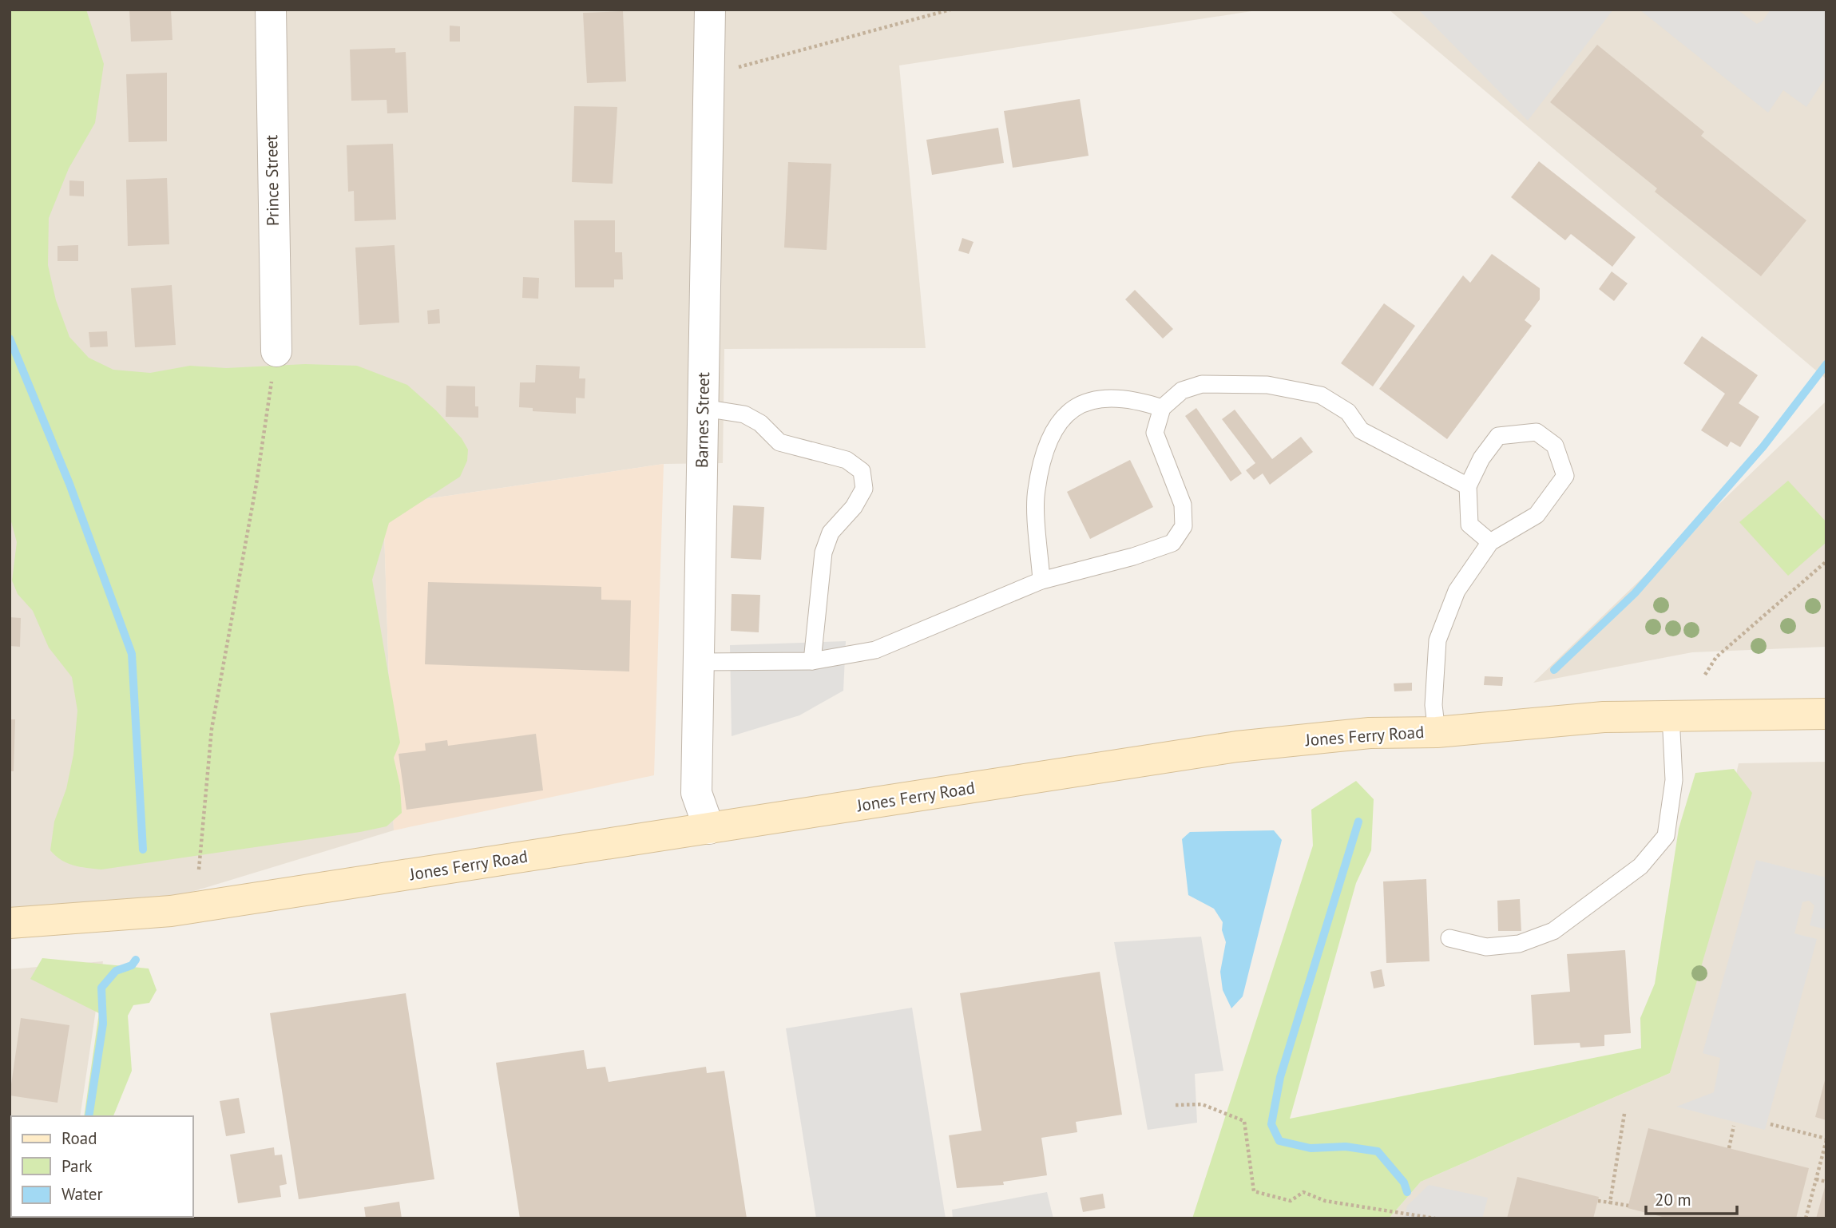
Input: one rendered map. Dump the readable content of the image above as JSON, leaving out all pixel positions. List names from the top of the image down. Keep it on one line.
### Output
{"streets":{"main road":["Jones Ferry Road"],"street":["Prince Street","Barnes Street"]},"crossings":[["Barnes Street","Jones Ferry Road"]],"legend":["Road","Park","Water"],"scale_bar":"20 m"}
